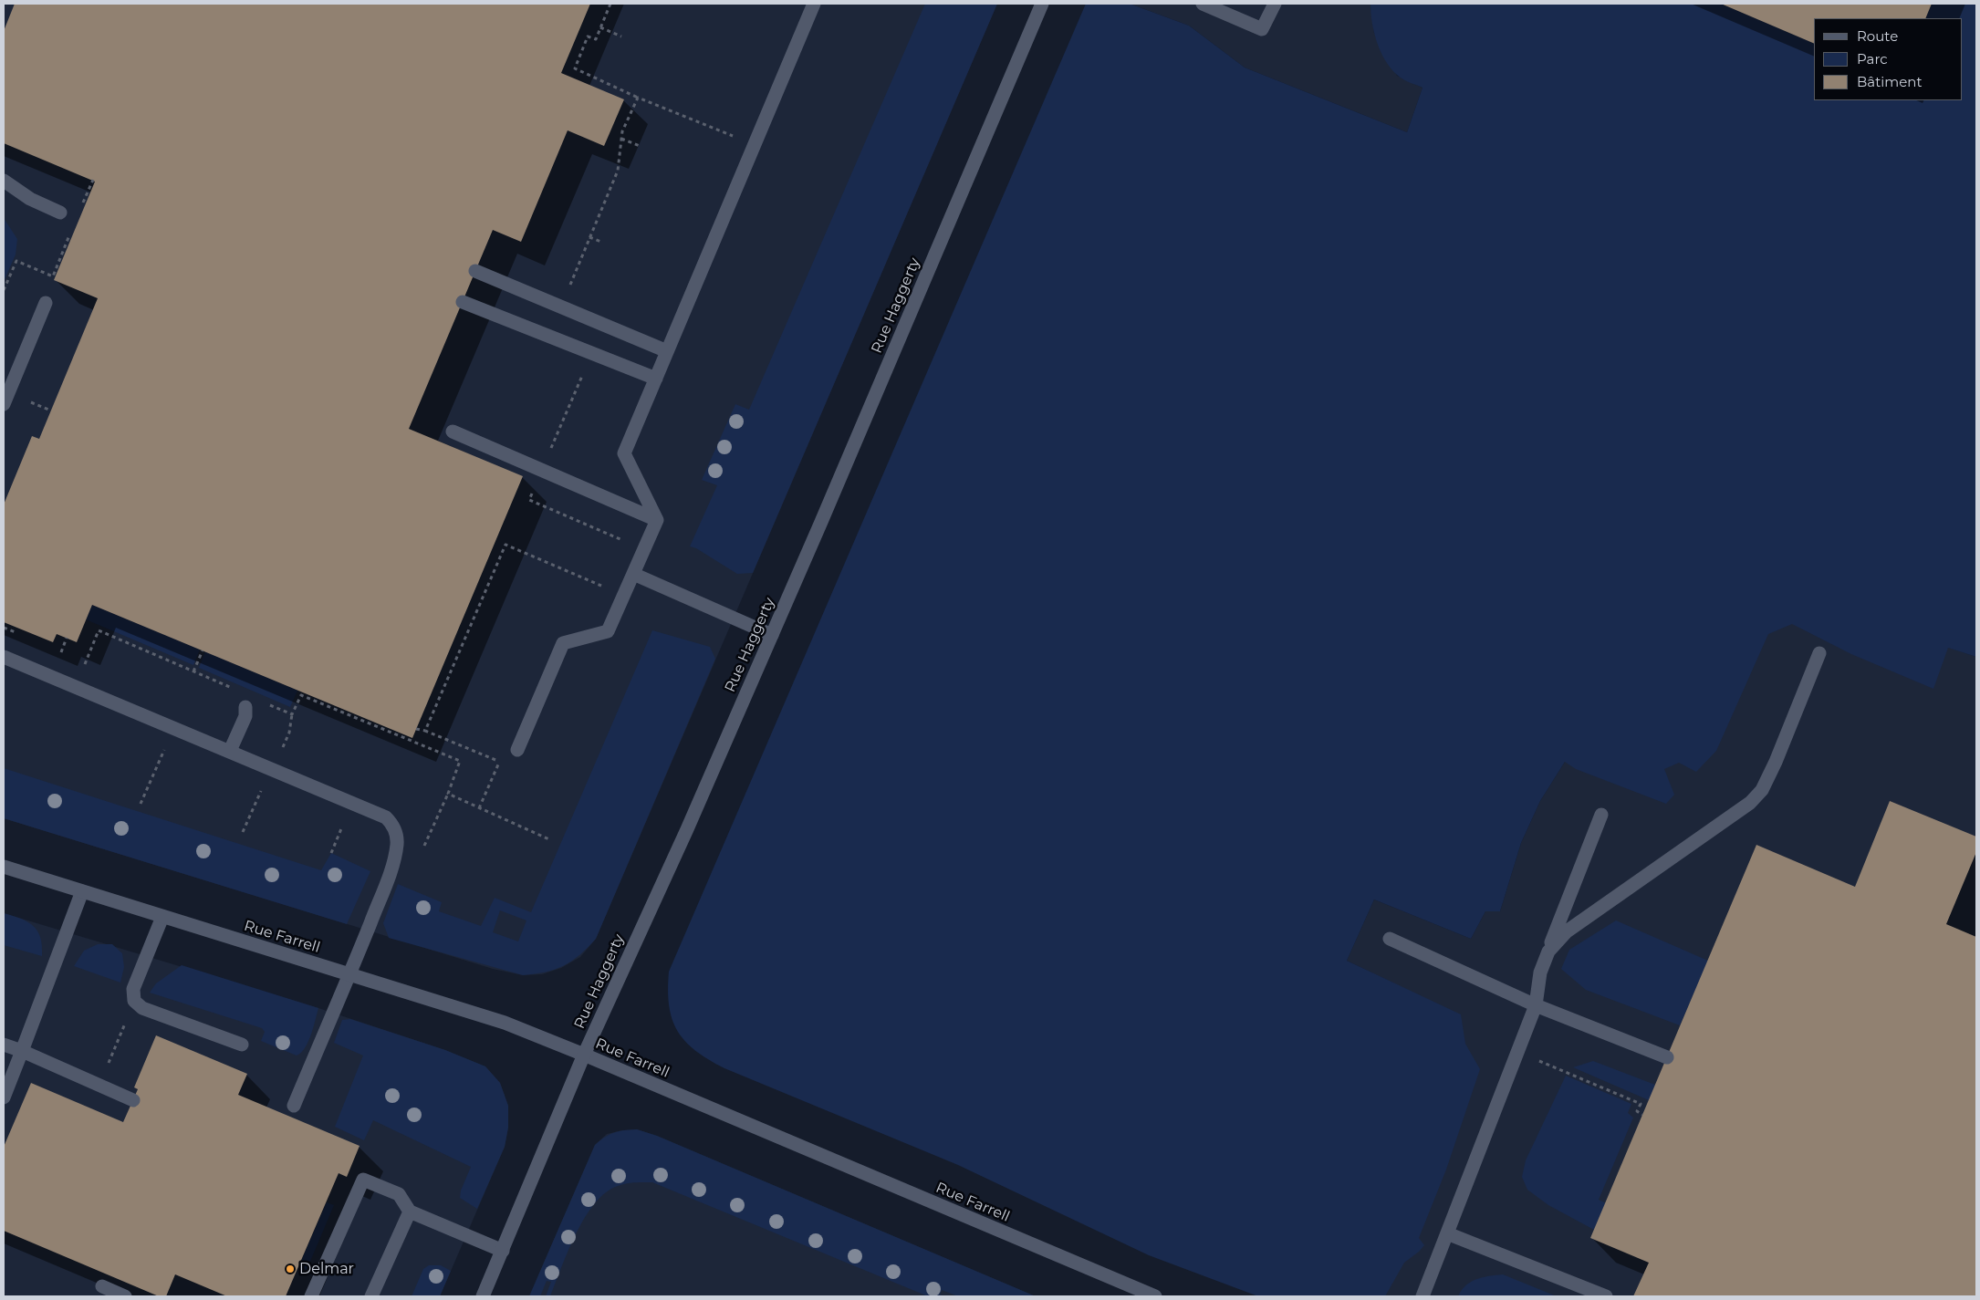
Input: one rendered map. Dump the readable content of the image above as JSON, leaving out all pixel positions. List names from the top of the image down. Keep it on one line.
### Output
{"streets":{"street":["Rue Haggerty","Rue Farrell"]},"crossings":[["Rue Haggerty","Rue Farrell"]],"places":["Delmar"],"legend":["Route","Parc","Bâtiment"]}
